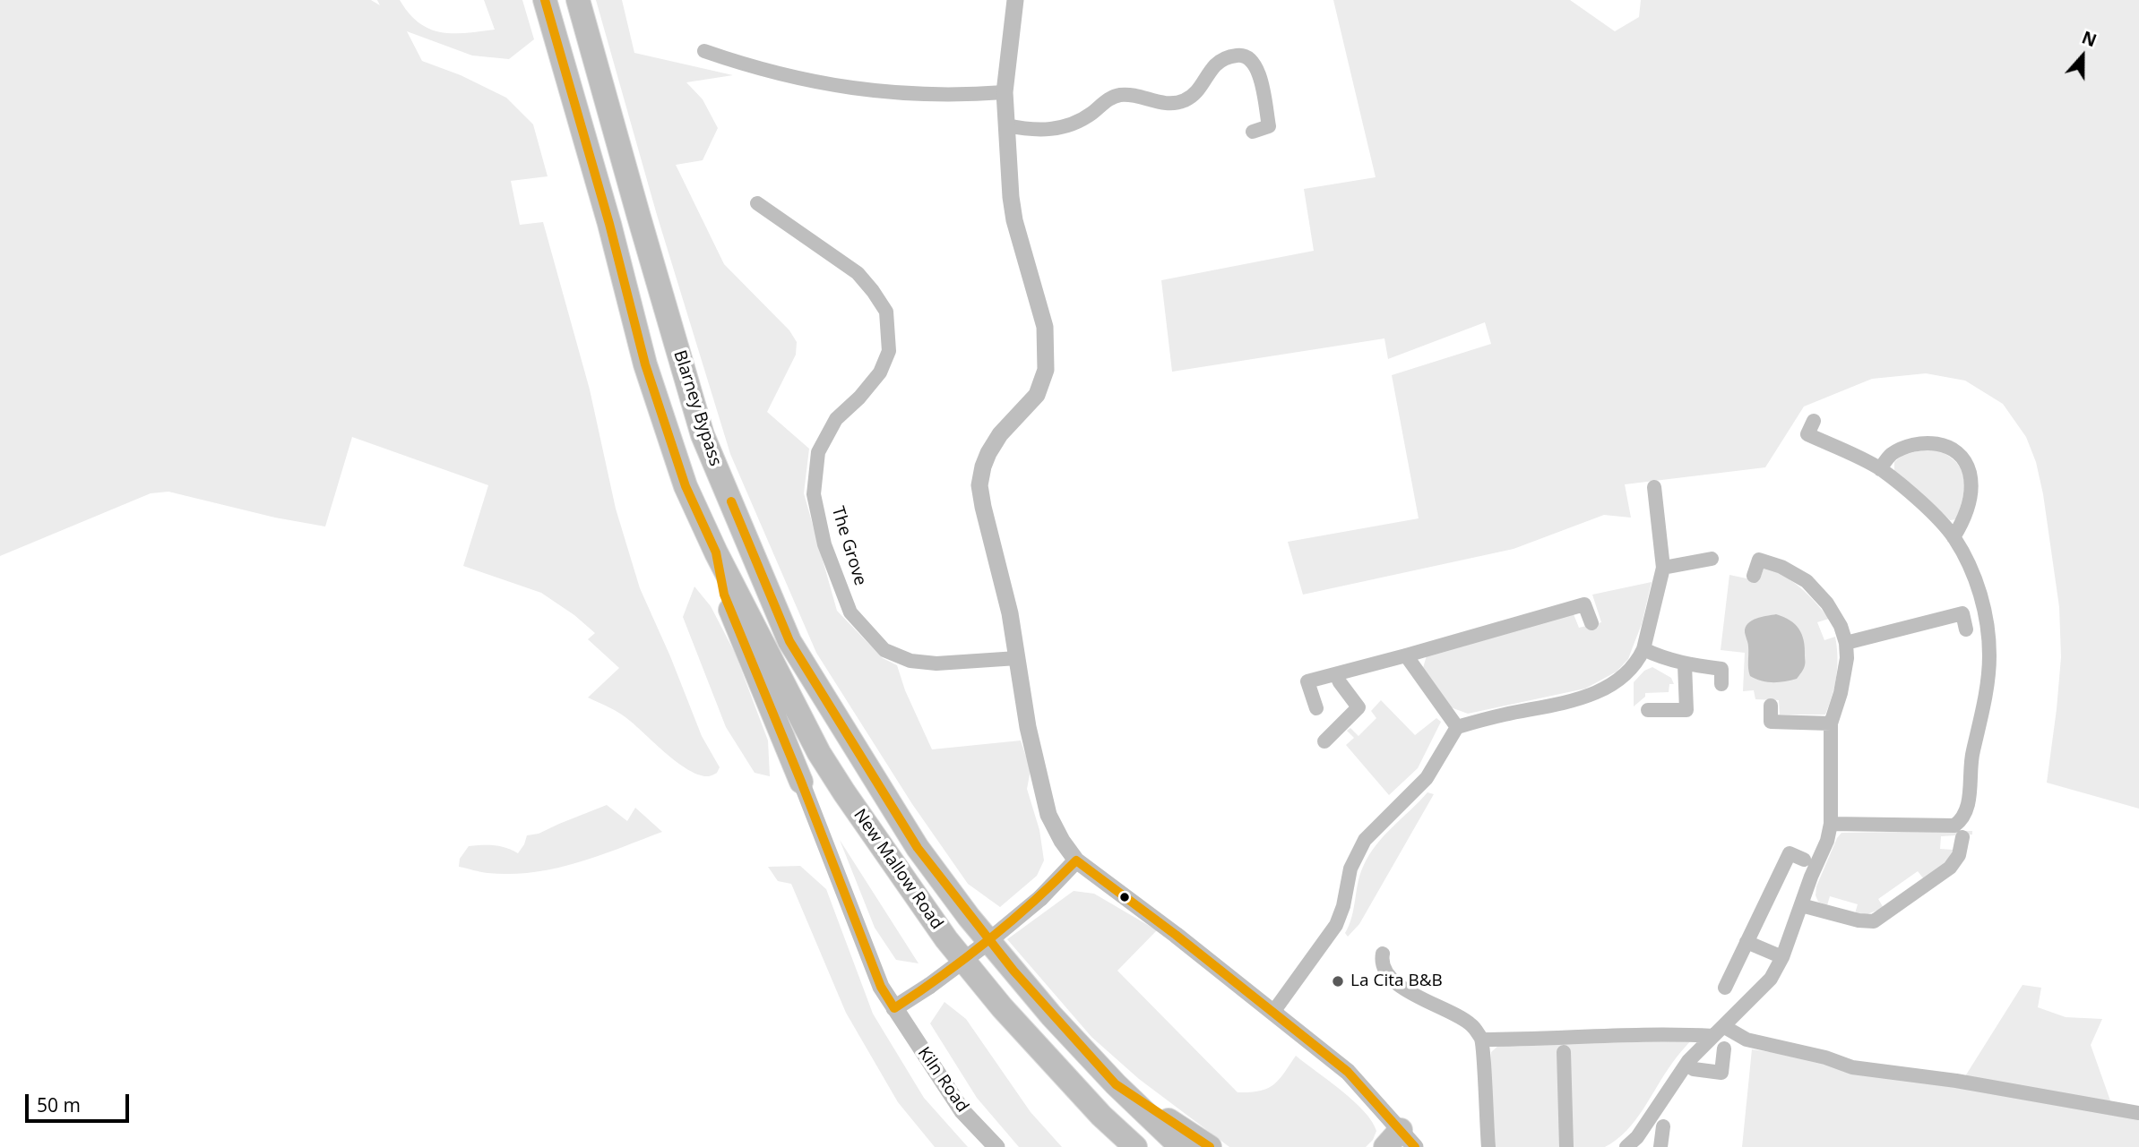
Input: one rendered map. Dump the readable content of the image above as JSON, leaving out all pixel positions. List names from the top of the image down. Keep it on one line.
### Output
{"streets":{"highway":["Blarney Bypass","New Mallow Road"],"street":["The Grove","Kiln Road"]},"crossings":[["Blarney Bypass","New Mallow Road"]],"places":["La Cita B&B"],"scale_bar":"50 m","north":"top"}
